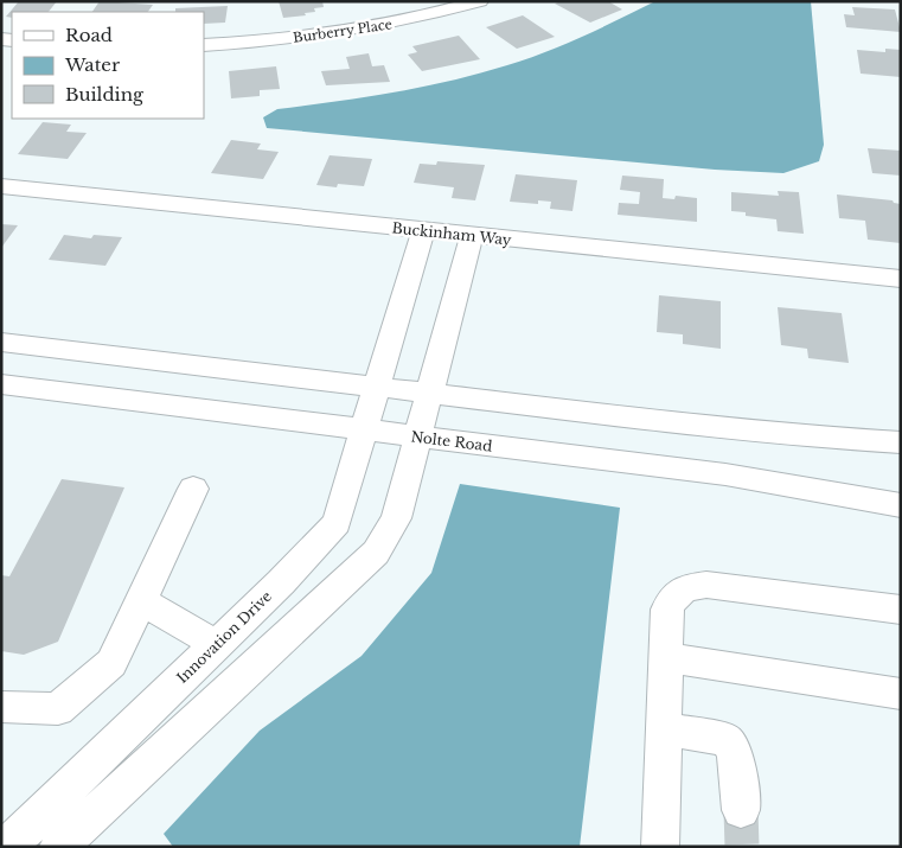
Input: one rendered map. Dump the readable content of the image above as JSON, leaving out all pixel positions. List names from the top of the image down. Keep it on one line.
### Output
{"streets":{"street":["Burberry Place","Buckinham Way","Nolte Road","Innovation Drive"]},"crossings":[["Buckinham Way","Innovation Drive"],["Nolte Road","Innovation Drive"]],"legend":["Road","Water","Building"]}
